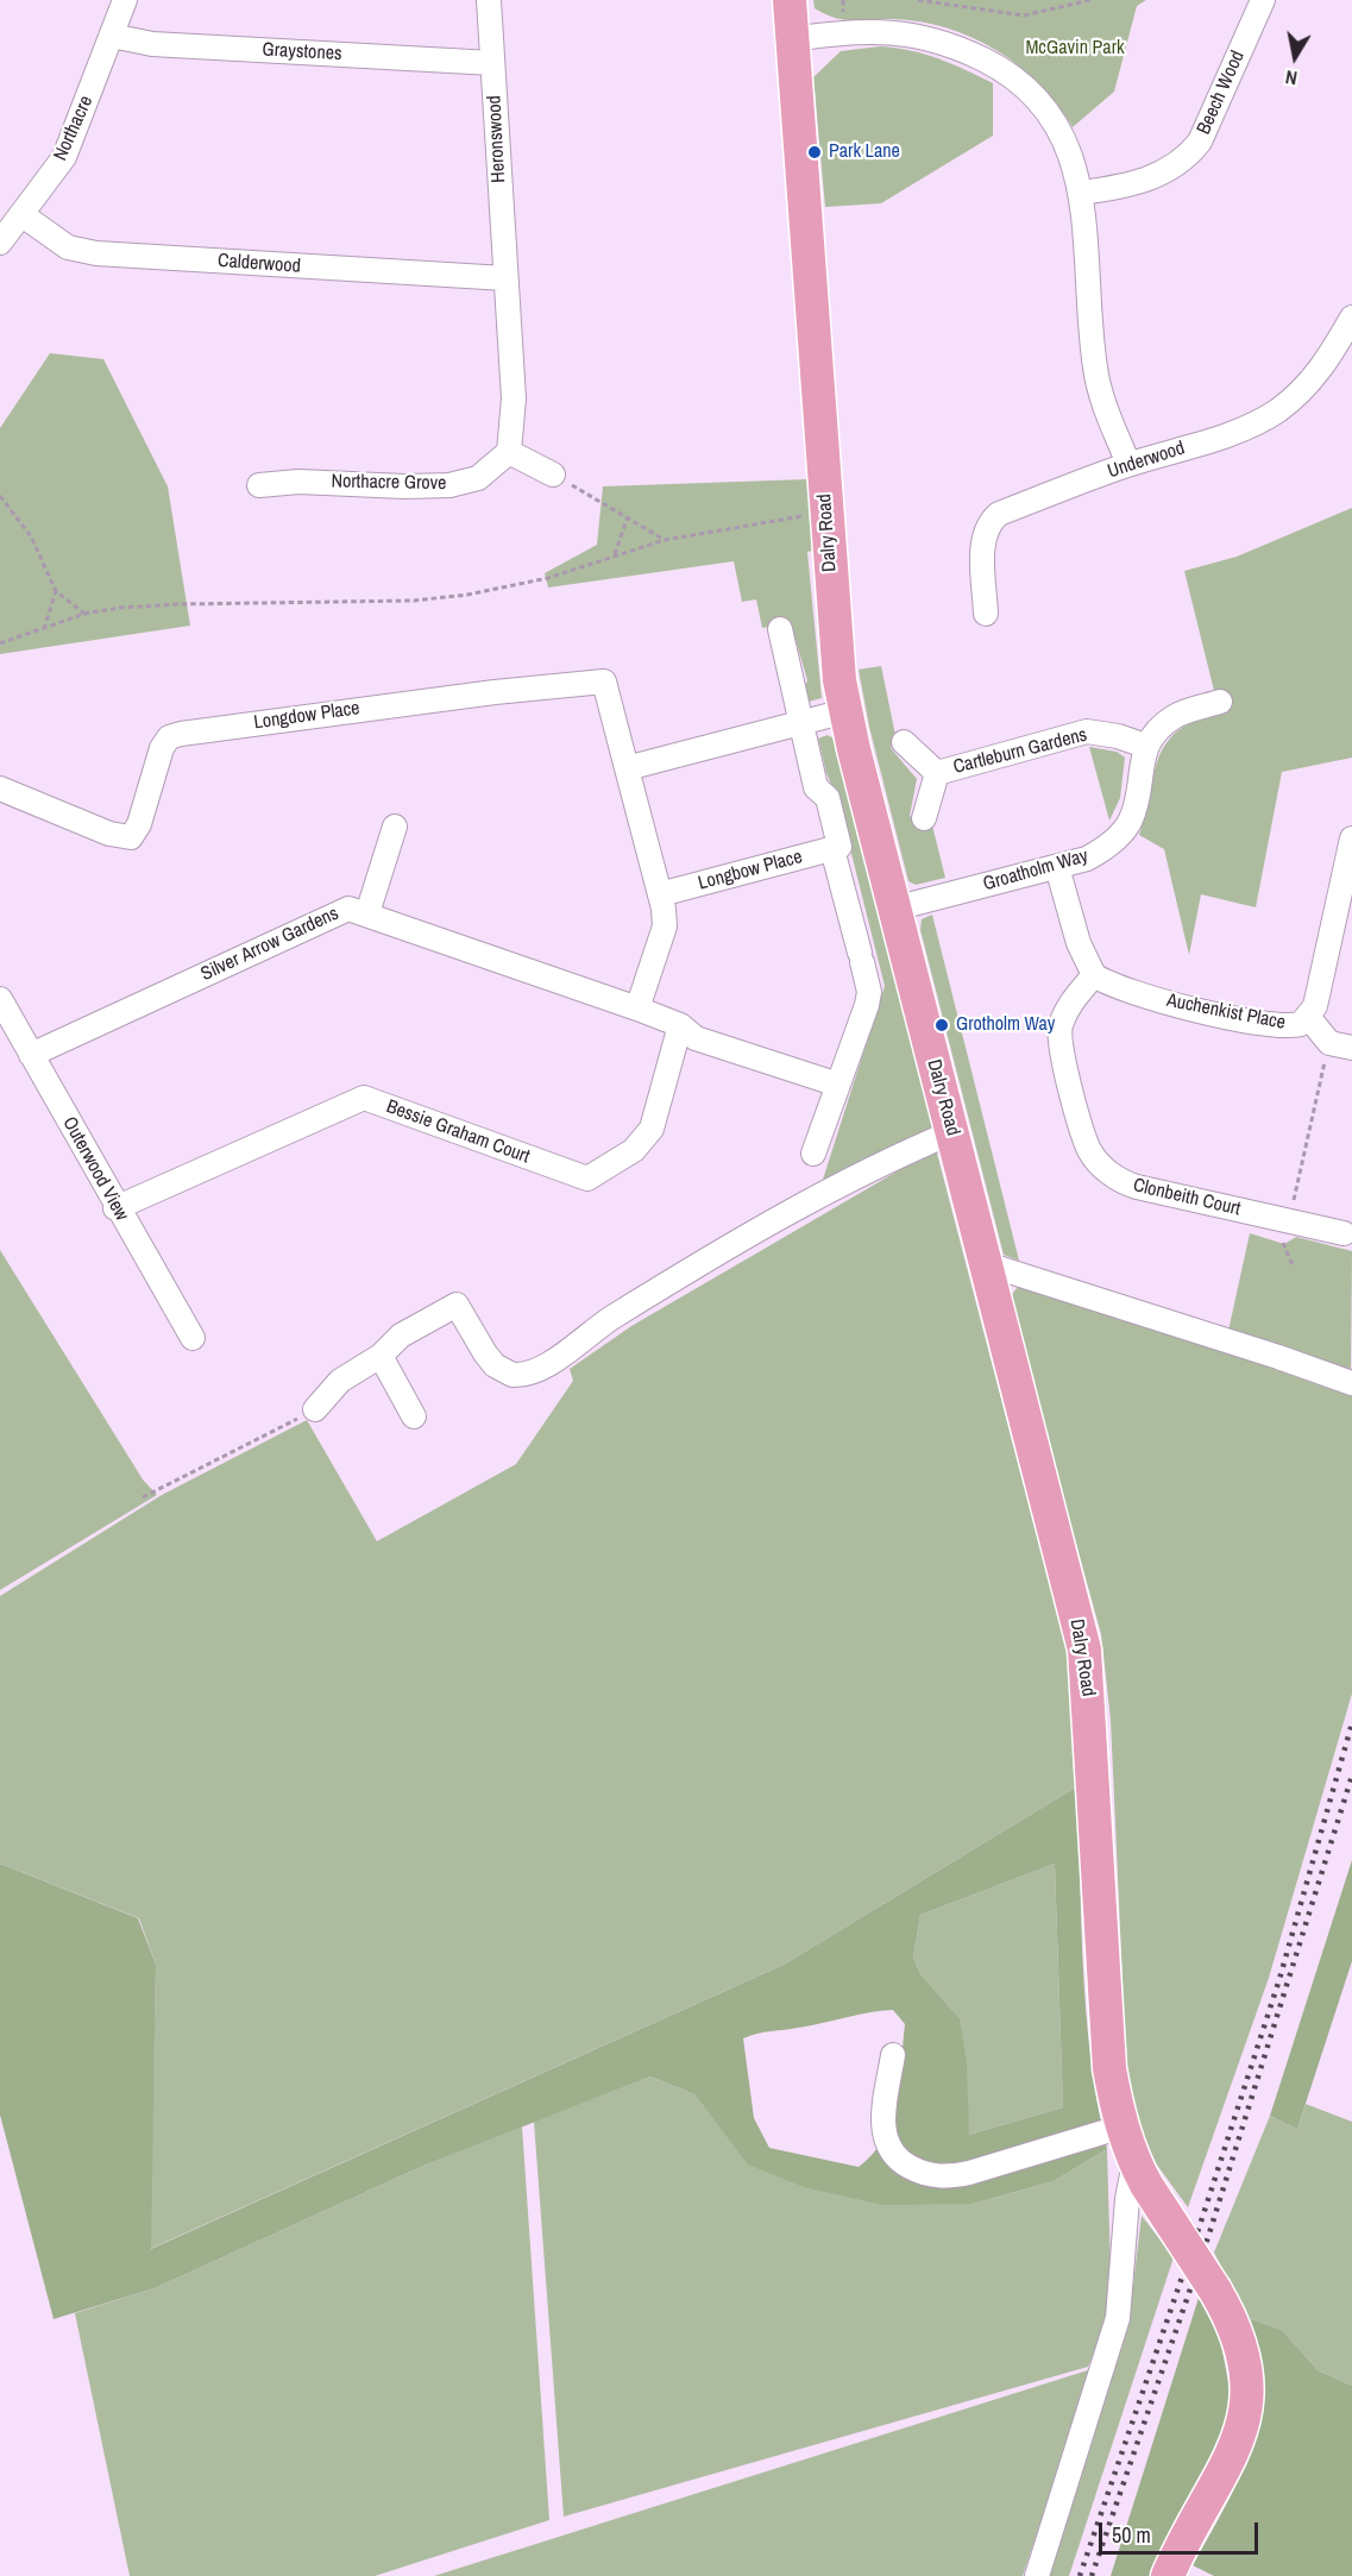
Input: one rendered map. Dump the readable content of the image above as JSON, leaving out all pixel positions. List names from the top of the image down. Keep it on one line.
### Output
{"streets":{"highway":["Dalry Road"],"street":["Graystones","Beech Wood","Northacre","Heronswood","Calderwood","Underwood","Northacre Grove","Longdow Place","Cartleburn Gardens","Longbow Place","Groatholm Way","Silver Arrow Gardens","Auchenkist Place","Bessie Graham Court","Outerwood View","Clonbeith Court"]},"crossings":[["Graystones","Northacre"],["Graystones","Heronswood"],["Northacre","Calderwood"],["Heronswood","Calderwood"],["Dalry Road","Groatholm Way"],["Cartleburn Gardens","Groatholm Way"],["Silver Arrow Gardens","Bessie Graham Court"],["Silver Arrow Gardens","Outerwood View"],["Auchenkist Place","Clonbeith Court"],["Bessie Graham Court","Outerwood View"]],"parks":["McGavin Park"],"places":["Park Lane","Grotholm Way"],"scale_bar":"50 m","north":"bottom"}
